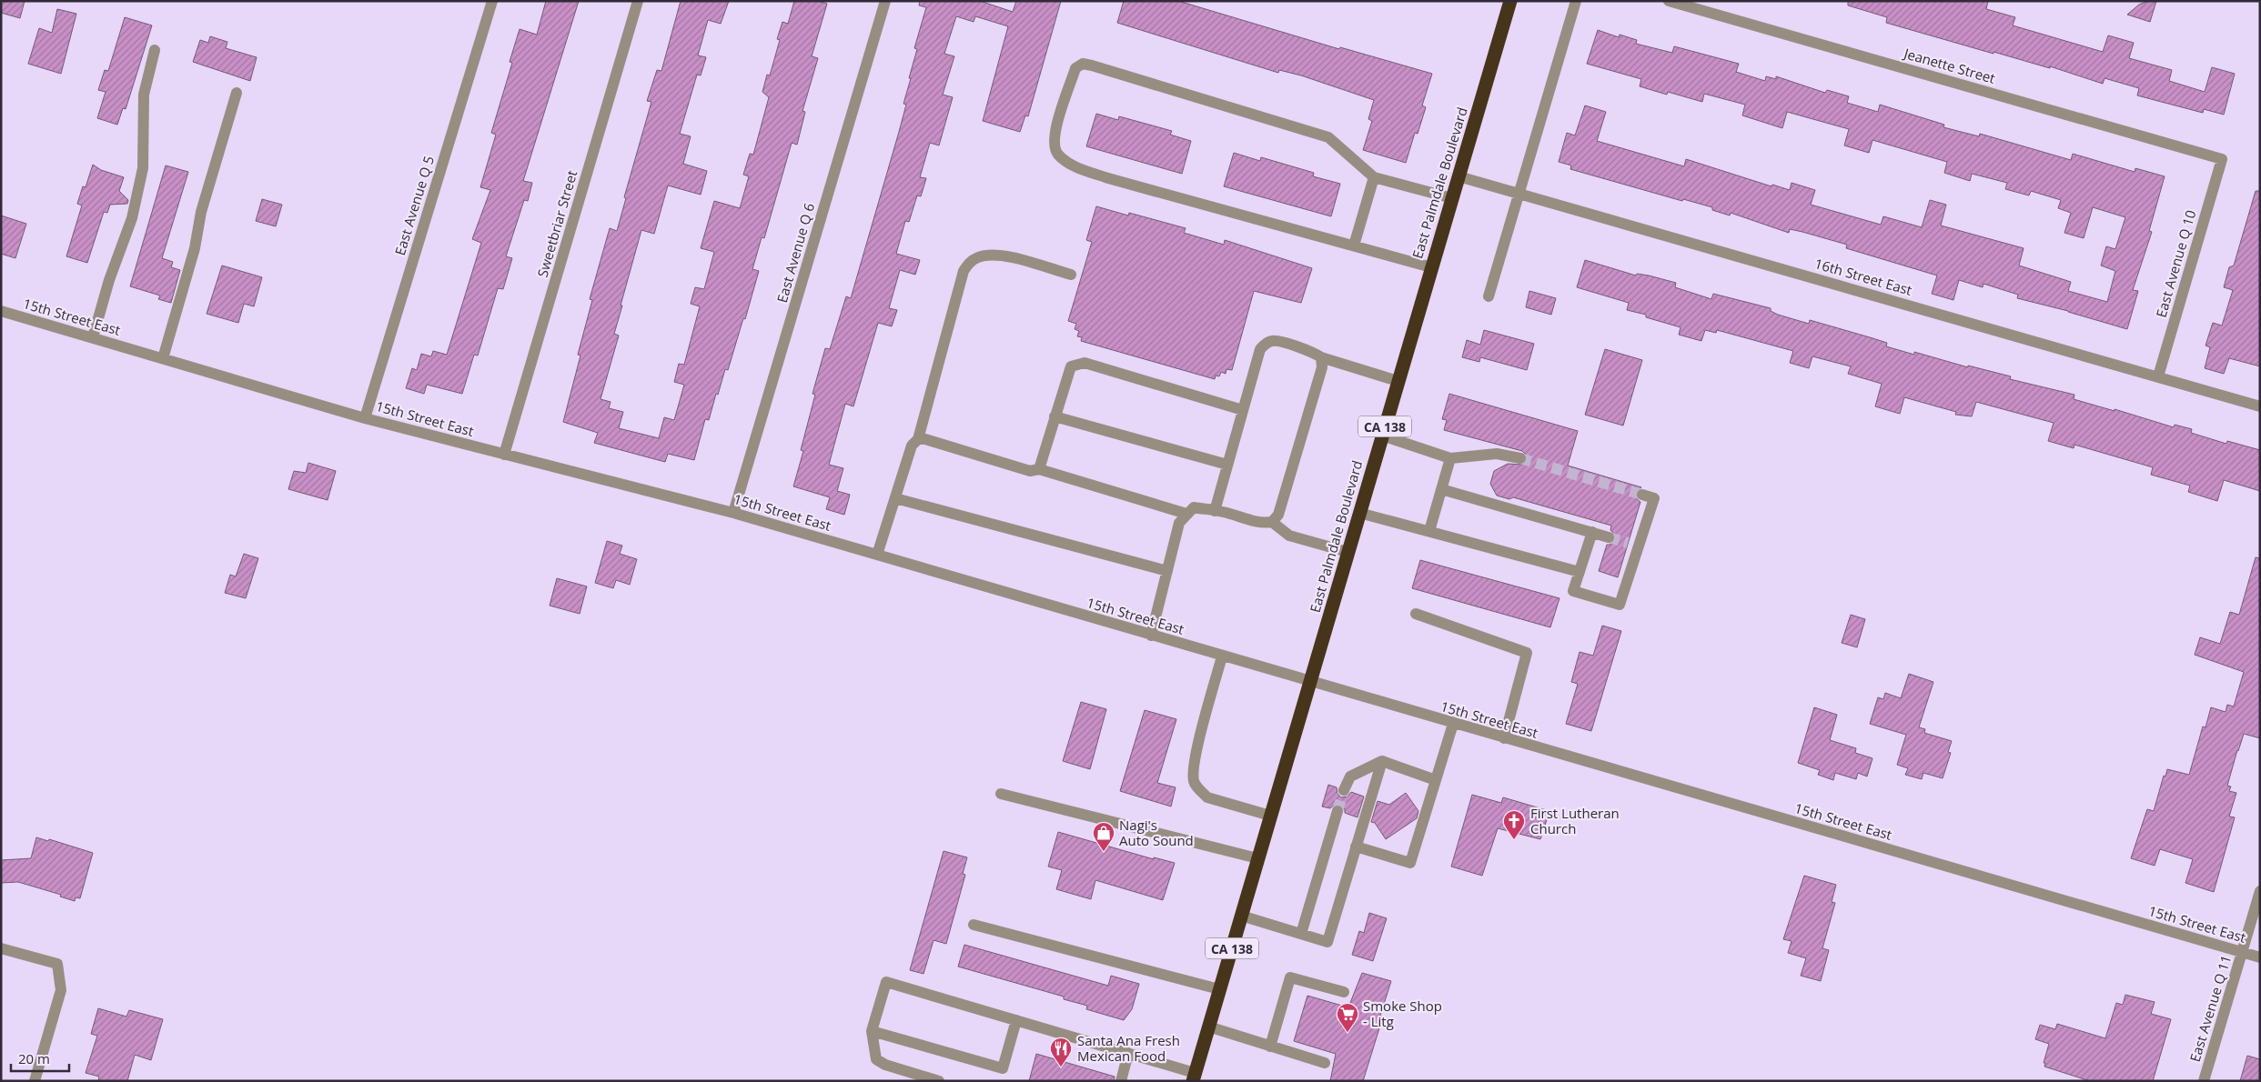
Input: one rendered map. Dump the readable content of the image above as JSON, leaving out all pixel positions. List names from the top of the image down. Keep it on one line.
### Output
{"streets":{"highway":["East Palmdale Boulevard","CA 138"],"street":["Jeanette Street","East Avenue Q 5","Sweetbriar Street","East Avenue Q 6","East Avenue Q 10","16th Street East","15th Street East","East Avenue Q 11"]},"crossings":[["Jeanette Street","East Avenue Q 10"],["East Palmdale Boulevard","16th Street East"],["East Palmdale Boulevard","15th Street East"],["East Avenue Q 5","15th Street East"],["Sweetbriar Street","15th Street East"],["East Avenue Q 6","15th Street East"],["East Avenue Q 10","16th Street East"],["15th Street East","East Avenue Q 11"]],"places":{"church":["First Lutheran Church"],"shop":["Nagi's Auto Sound"],"supermarket":["Smoke Shop - Litg"],"restaurant":["Santa Ana Fresh Mexican Food"]},"scale_bar":"20 m"}
